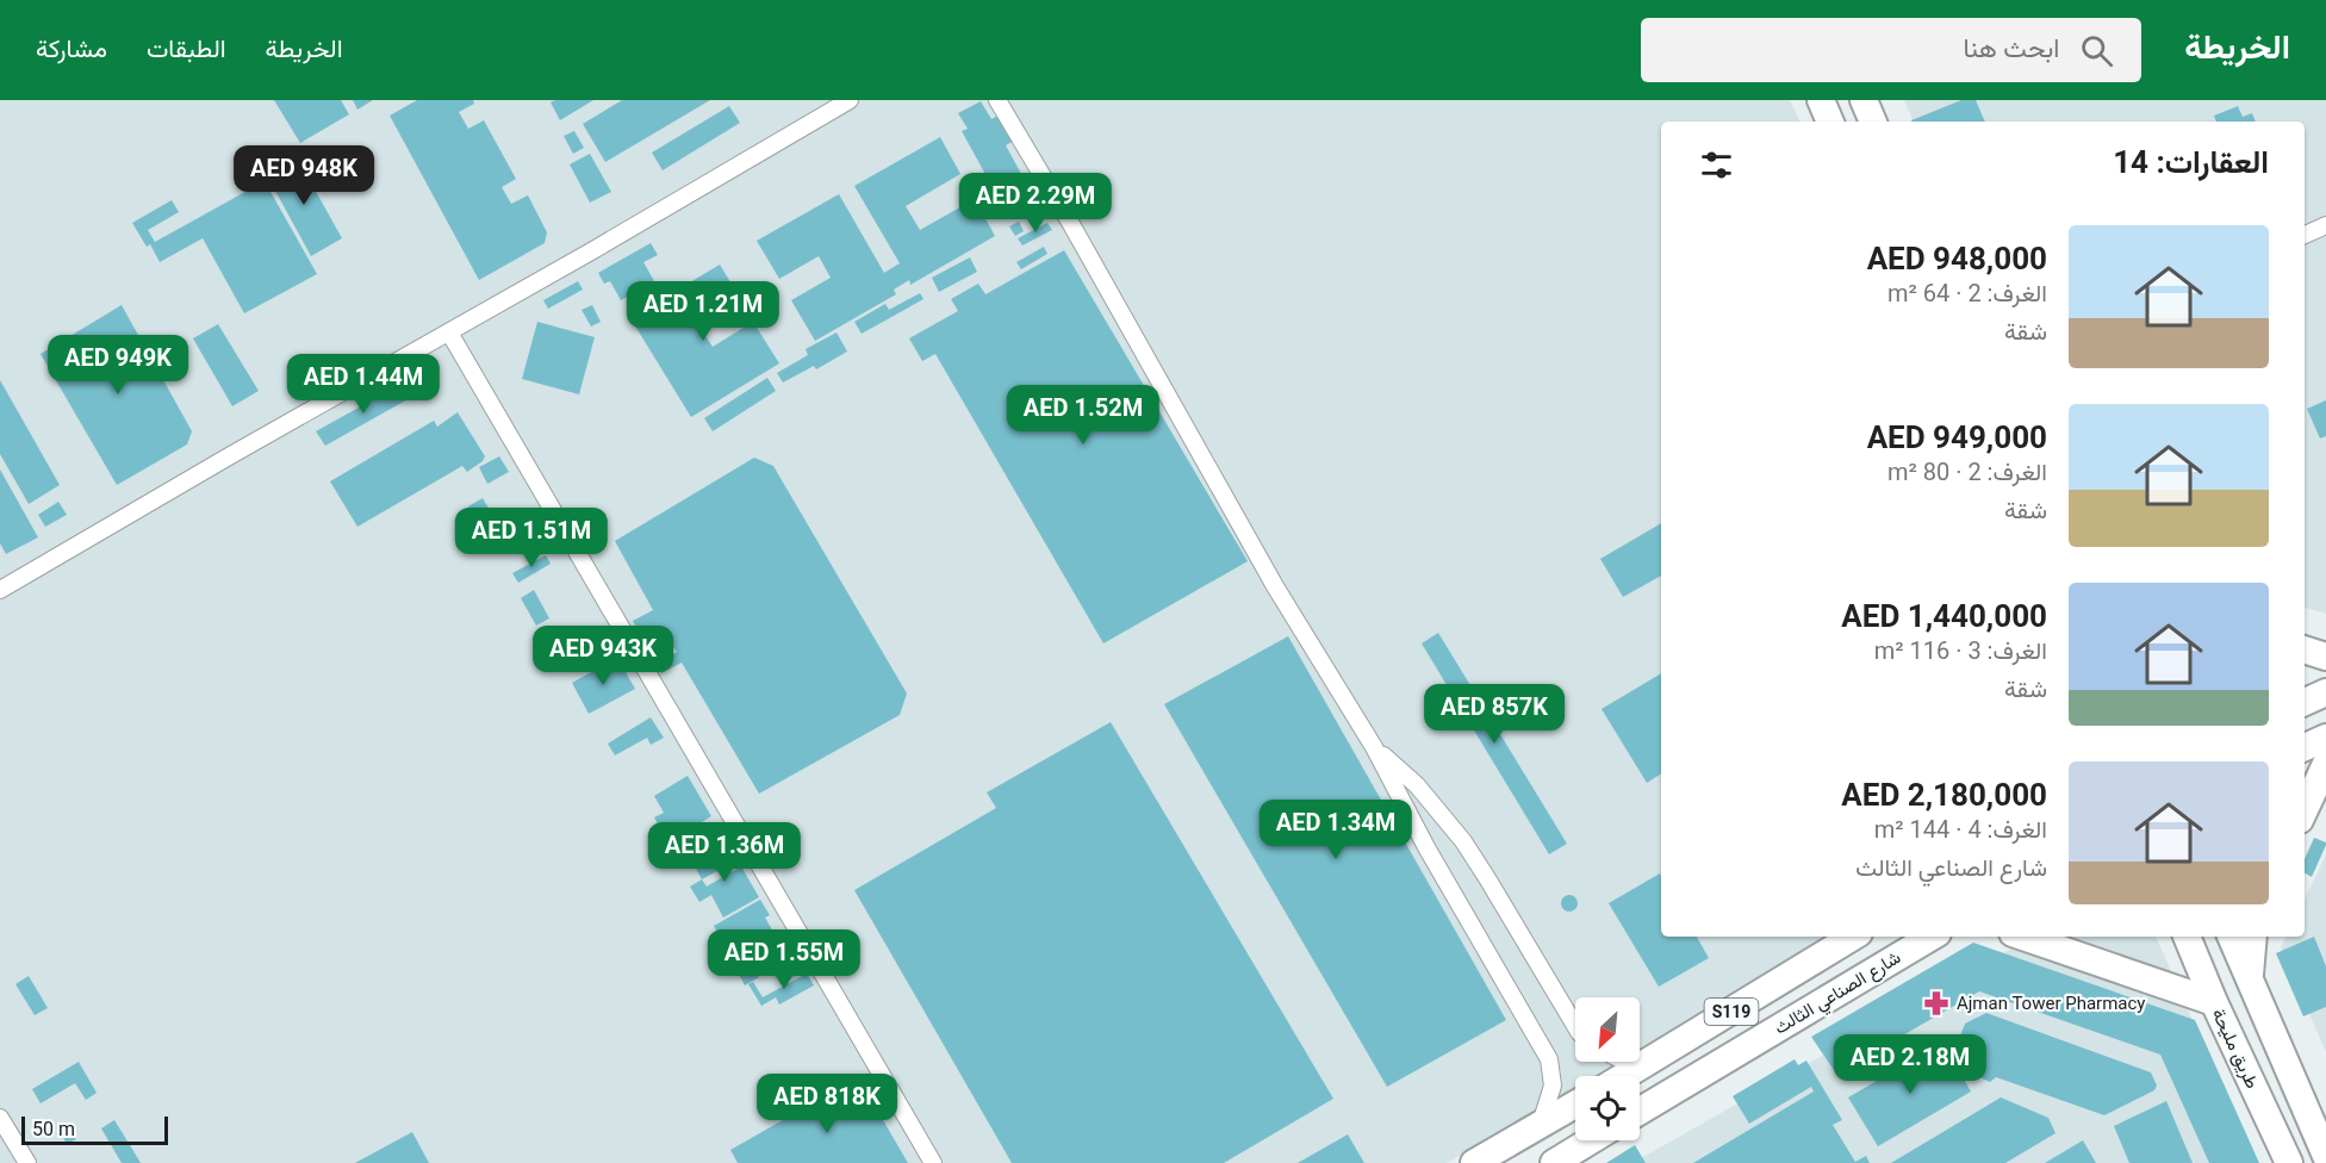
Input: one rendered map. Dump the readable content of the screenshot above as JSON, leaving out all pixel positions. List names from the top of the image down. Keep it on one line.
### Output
{"streets":{"main road":["شارع الصناعي الثالث","S119","طريق مليحة"]},"places":{"pharmacy":["Ajman Tower Pharmacy"]},"scale_bar":"50 m","north":"bottom left","page":{"header":"الخريطة","search":"ابحث هنا","nav":["الخريطة","الطبقات","مشاركة"],"heading":"العقارات: 14","price":["AED 948K","AED 2.29M","AED 1.21M","AED 949K","AED 1.44M","AED 1.52M","AED 1.51M","AED 943K","AED 857K","AED 1.34M","AED 1.36M","AED 1.55M","AED 2.18M","AED 818K"],"list":[{"name":"AED 948,000","note":"الغرف: 2 · 64 m² · شقة"},{"name":"AED 949,000","note":"الغرف: 2 · 80 m² · شقة"},{"name":"AED 1,440,000","note":"الغرف: 3 · 116 m² · شقة"},{"name":"AED 2,180,000","note":"الغرف: 4 · 144 m² · شارع الصناعي الثالث"}],"scale":"50 m"}}
